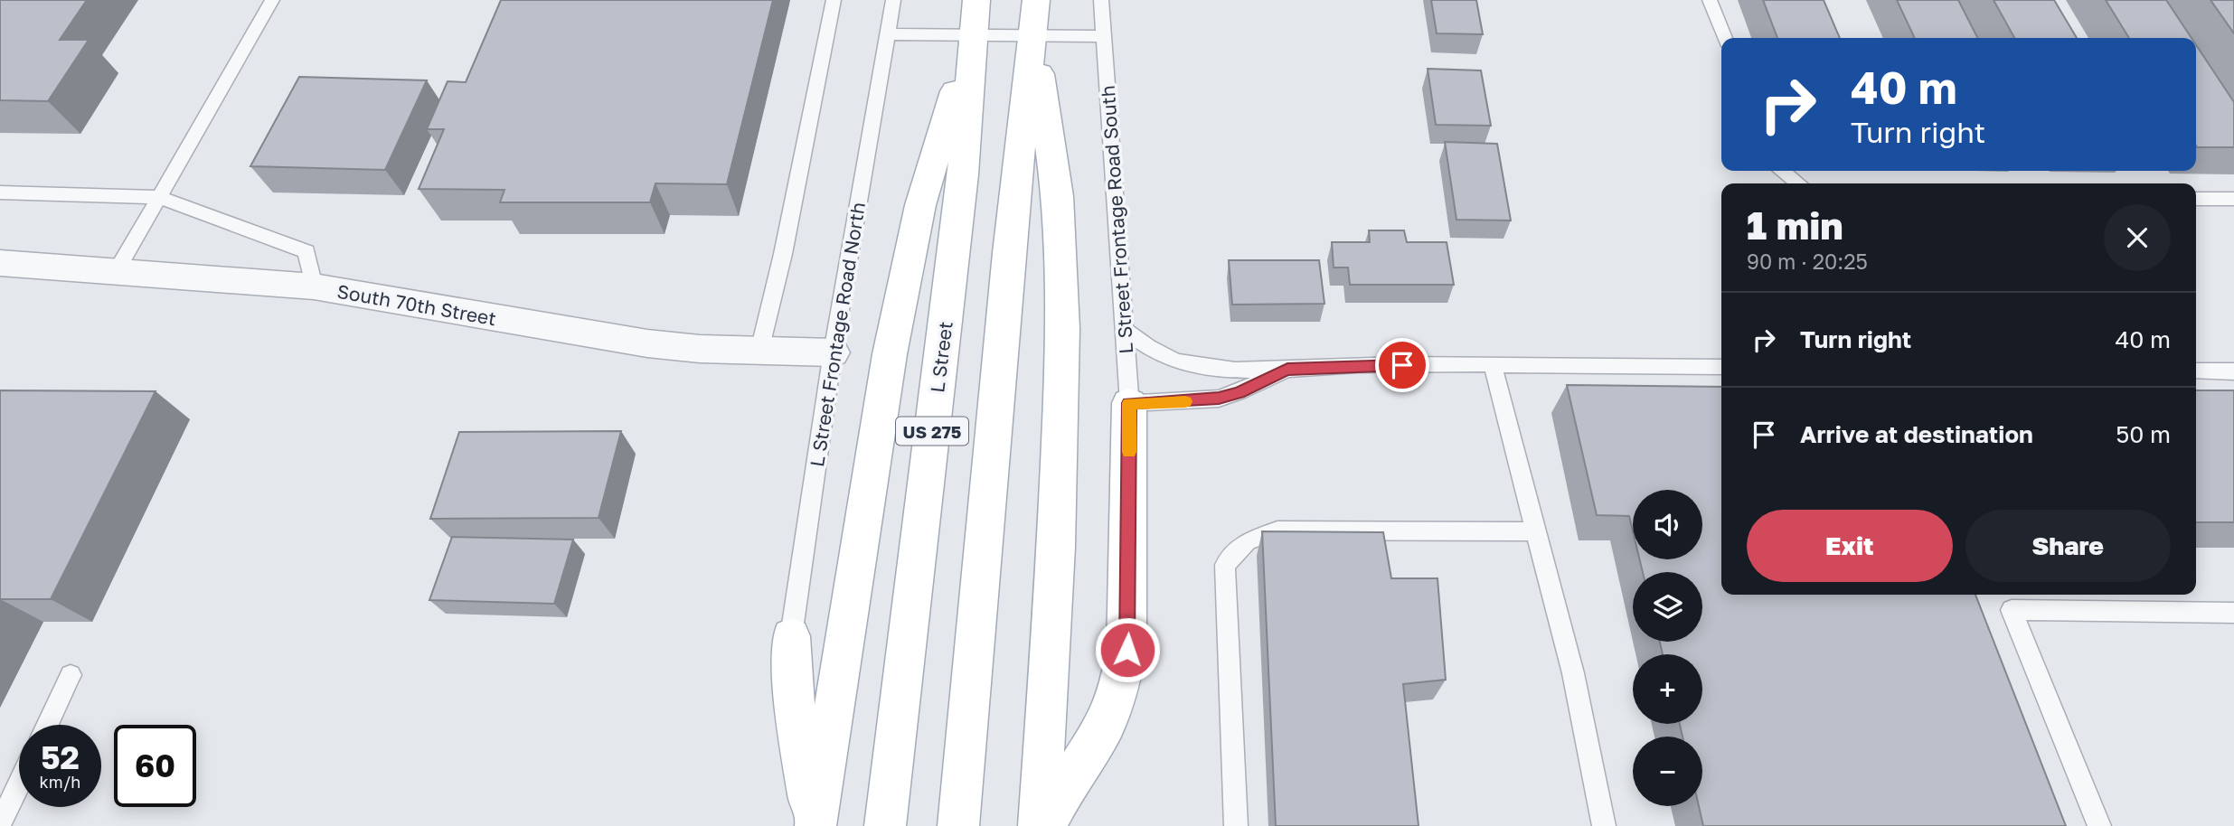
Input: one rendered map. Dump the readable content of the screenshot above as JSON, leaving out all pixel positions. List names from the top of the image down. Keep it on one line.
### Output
{"streets":{"main road":["L Street","US 275"],"street":["South 70th Street"],"lane":["L Street Frontage Road South","L Street Frontage Road North"]},"crossings":[["South 70th Street","L Street Frontage Road North"]],"page":{"turn":["40 m","Turn right"],"heading":["1 min","90 m · 20:25"],"list":[{"name":"Turn right","value":"40 m"},{"name":"Arrive at destination","value":"50 m"}],"map_buttons":["+","−"],"buttons":["Exit","Share"],"speed":"52 km/h","limit":"60"}}
